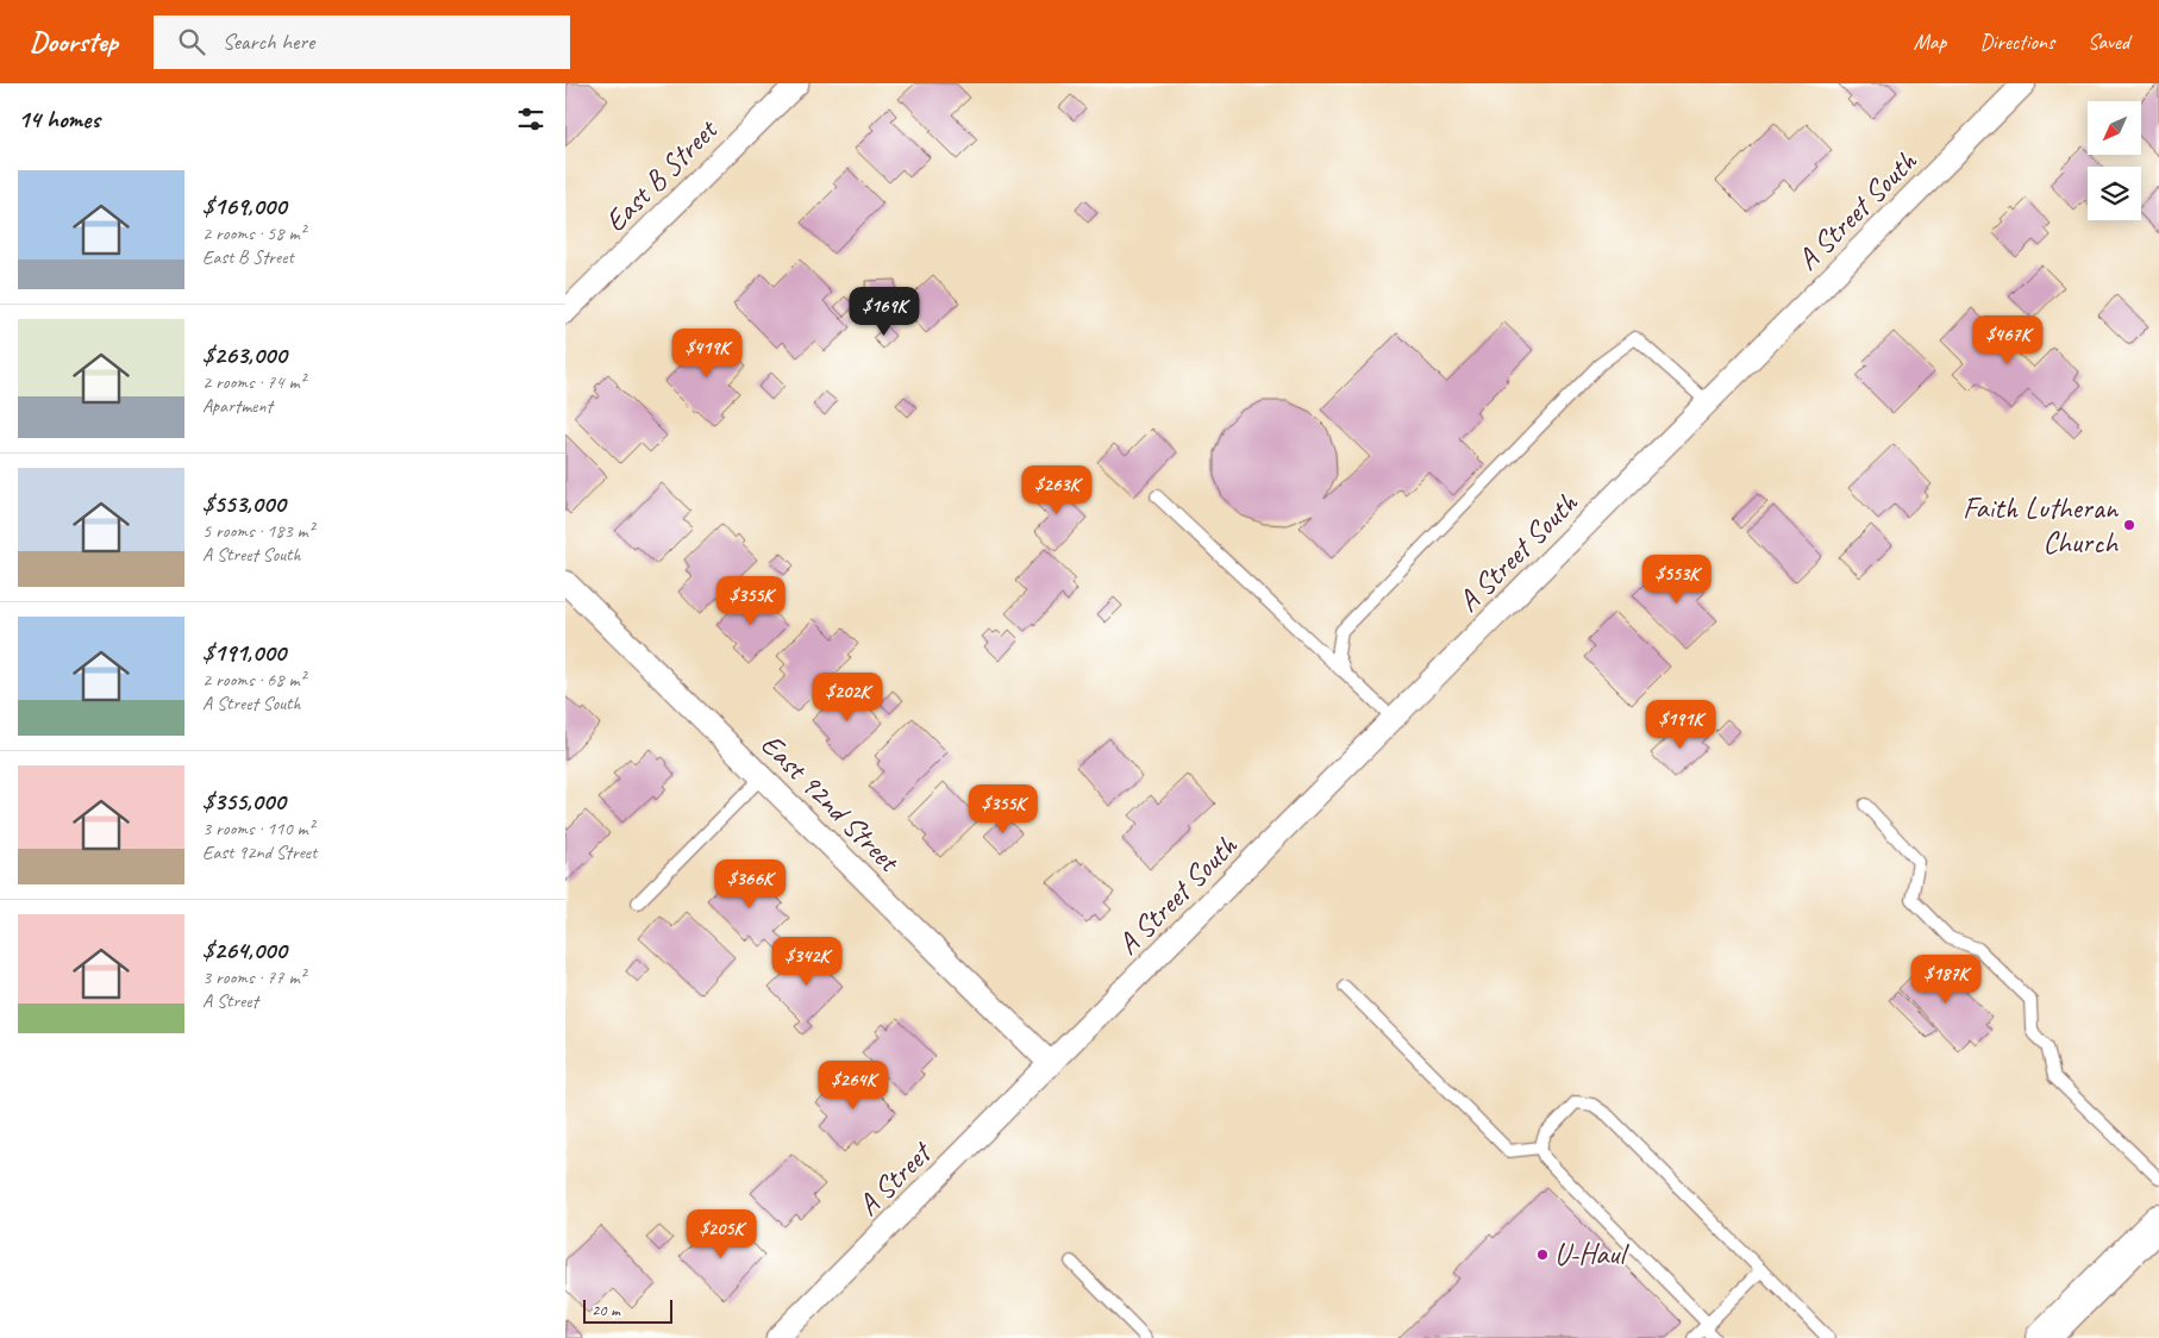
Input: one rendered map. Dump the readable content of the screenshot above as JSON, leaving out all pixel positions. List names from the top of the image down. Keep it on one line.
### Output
{"streets":{"street":["East B Street","A Street South","East 92nd Street","A Street"]},"crossings":[["A Street South","East 92nd Street"],["A Street South","A Street"],["East 92nd Street","A Street"]],"places":["Faith Lutheran Church","U-Haul"],"scale_bar":"20 m","north":"bottom left","page":{"header":"Doorstep","search":"Search here","nav":["Map","Directions","Saved"],"heading":"14 homes","list":[{"name":"$169,000","note":"2 rooms · 58 m² · East B Street"},{"name":"$263,000","note":"2 rooms · 74 m² · Apartment"},{"name":"$553,000","note":"5 rooms · 183 m² · A Street South"},{"name":"$191,000","note":"2 rooms · 68 m² · A Street South"},{"name":"$355,000","note":"3 rooms · 110 m² · East 92nd Street"},{"name":"$264,000","note":"3 rooms · 77 m² · A Street"}],"price":["$169K","$467K","$419K","$263K","$553K","$355K","$202K","$191K","$355K","$366K","$342K","$187K","$264K","$205K"],"scale":"20 m"}}
